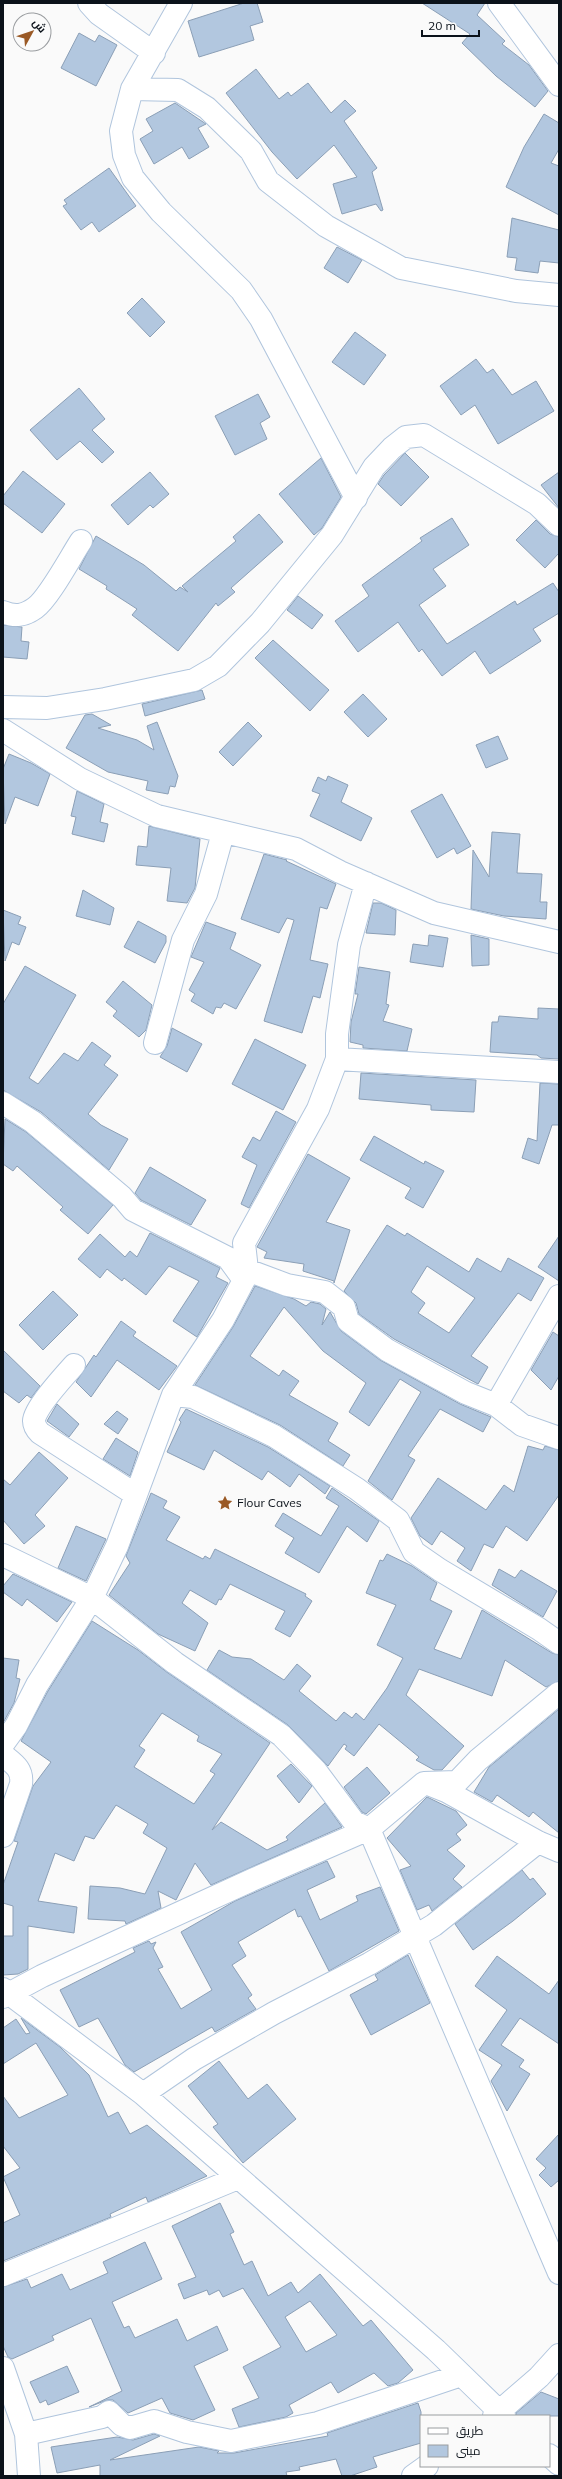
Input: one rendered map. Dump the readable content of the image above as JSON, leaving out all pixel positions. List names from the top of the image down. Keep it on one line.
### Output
{"places":{"place":["Flour Caves"]},"legend":["طريق","مبنى"],"scale_bar":"20 m","north":"top right"}
